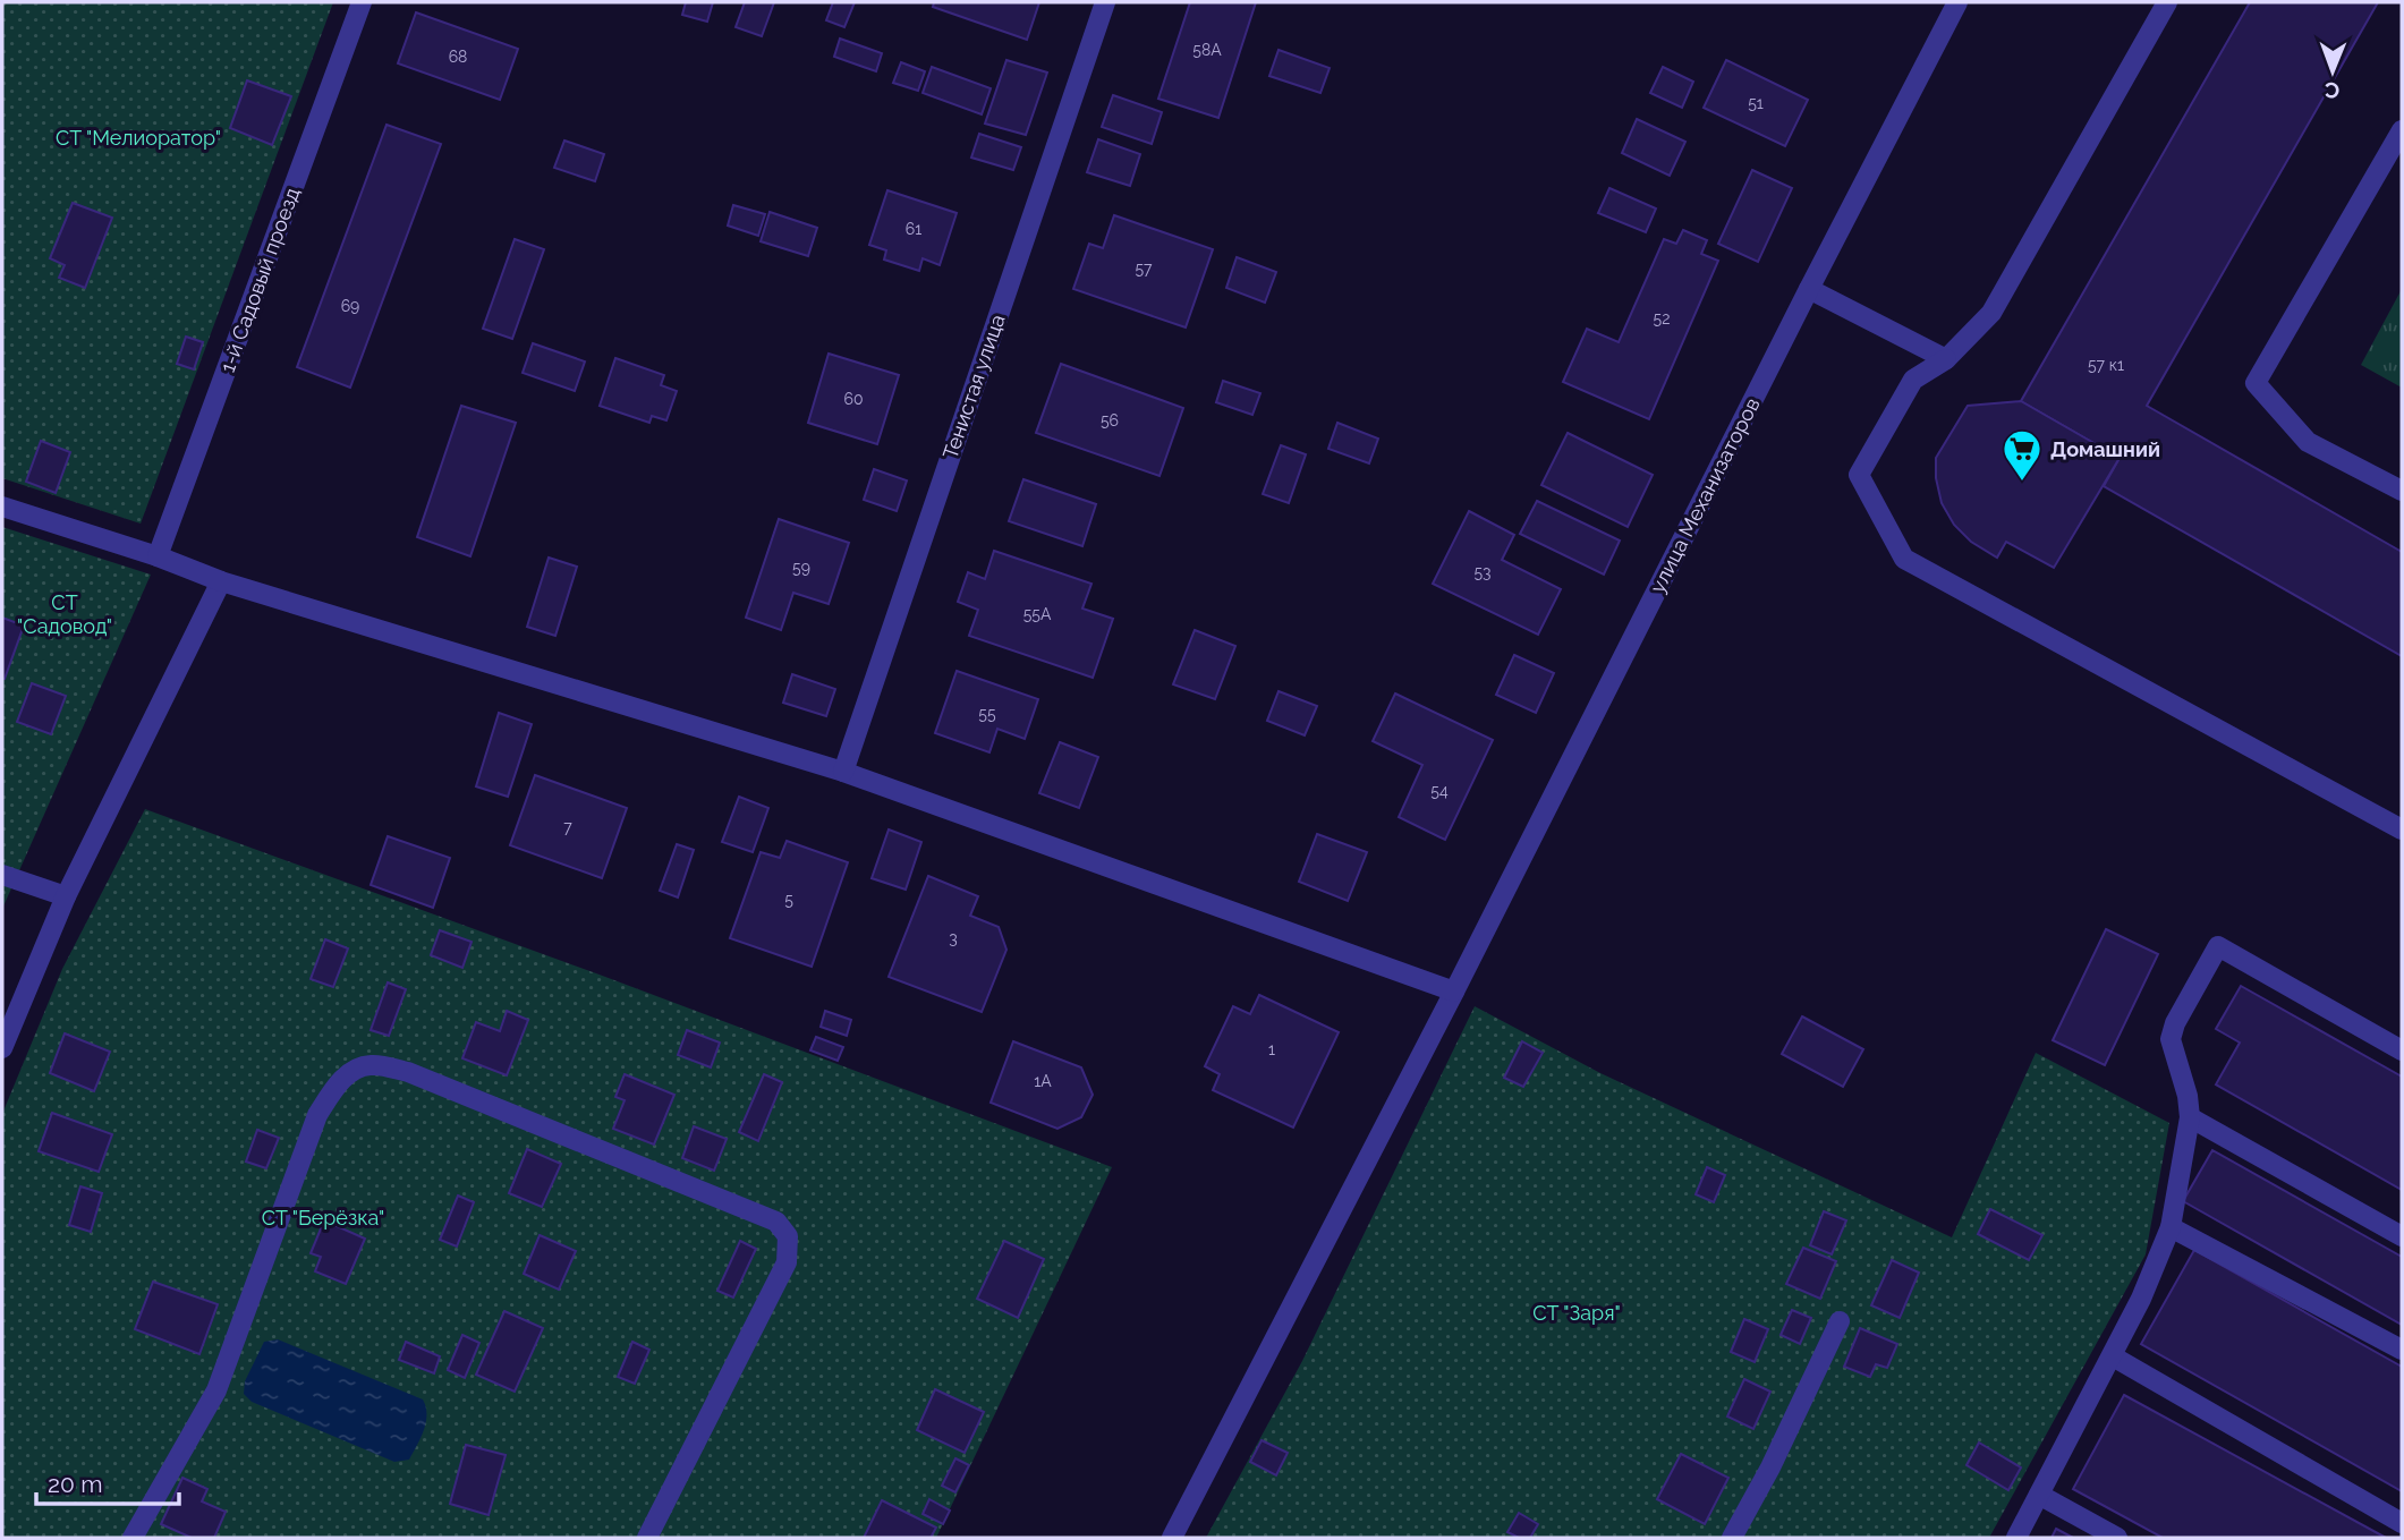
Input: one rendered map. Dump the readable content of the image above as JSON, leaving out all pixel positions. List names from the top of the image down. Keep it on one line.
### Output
{"streets":{"street":["1-й Садовый проезд","Тенистая улица","улица Механизаторов"]},"parks":["СТ \"Мелиоратор\"","СТ \"Садовод\"","СТ \"Берёзка\"","СТ \"Заря\""],"places":{"supermarket":["Домашний"]},"house_numbers":["58А","68","51","61","57","69","52","57 к1","60","56","59","53","55А","55","54","7","5","3","1","1А"],"scale_bar":"20 m","north":"bottom"}
